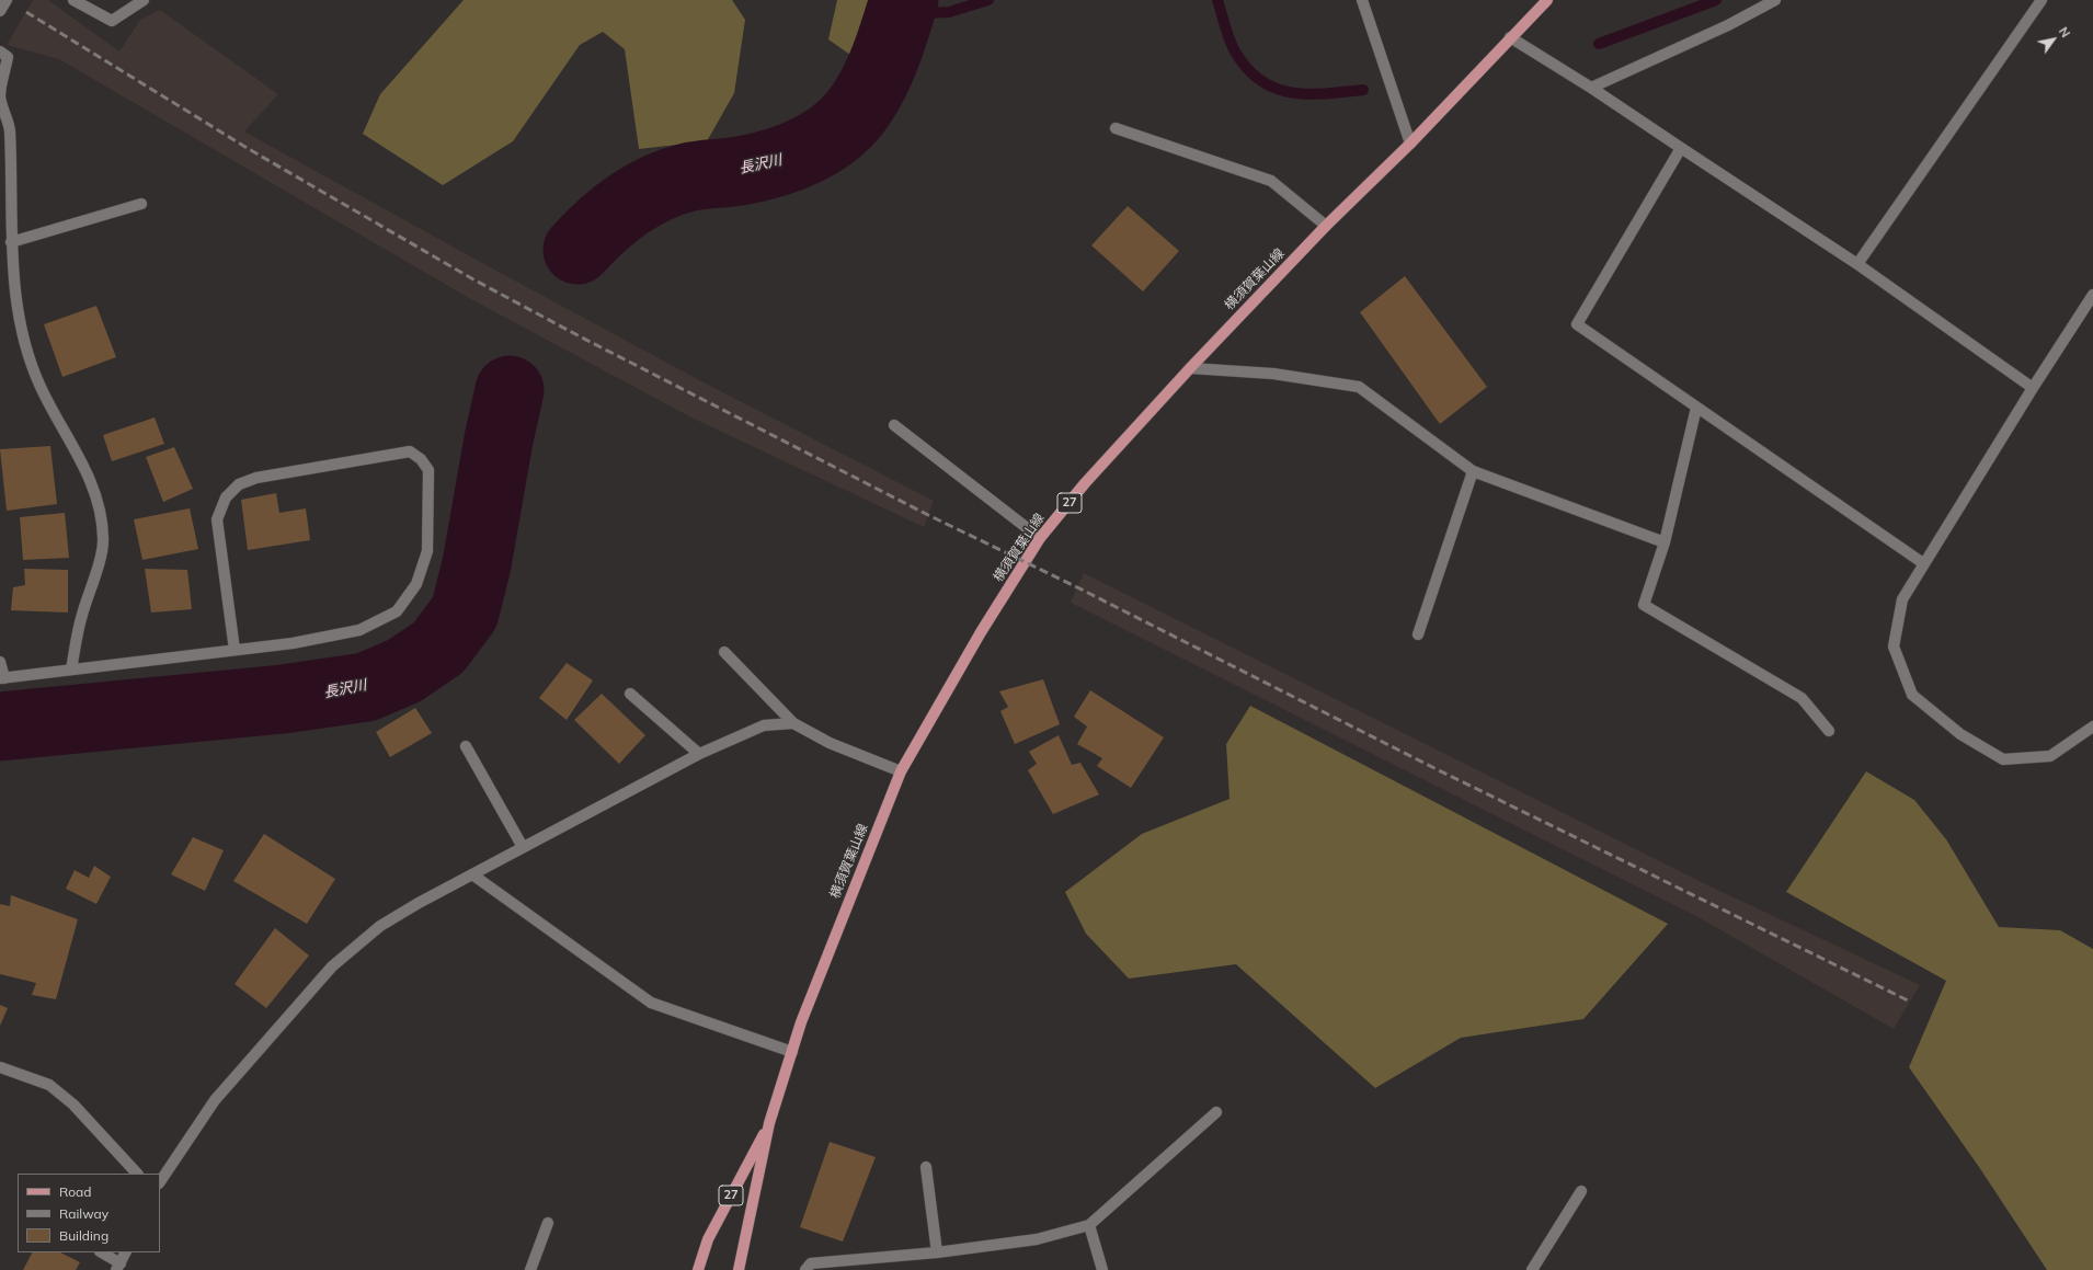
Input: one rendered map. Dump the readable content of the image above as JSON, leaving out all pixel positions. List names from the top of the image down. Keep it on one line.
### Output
{"streets":{"main road":["横須賀葉山線","27"]},"water":["長沢川"],"legend":["Road","Railway","Building"],"north":"top right"}
